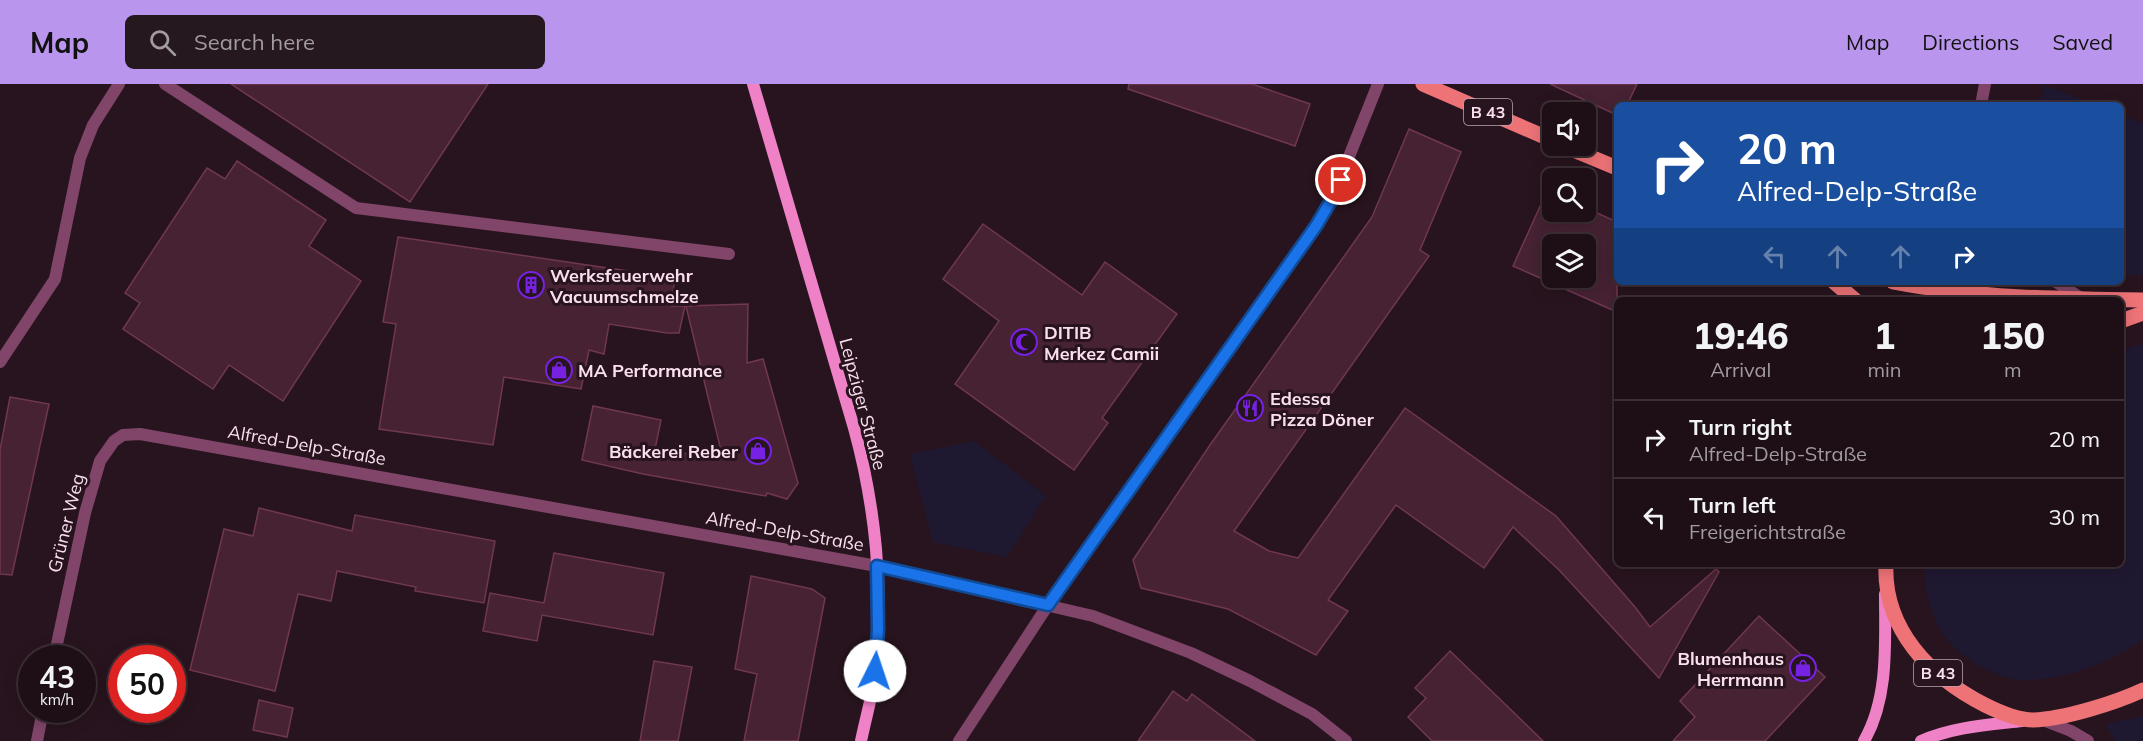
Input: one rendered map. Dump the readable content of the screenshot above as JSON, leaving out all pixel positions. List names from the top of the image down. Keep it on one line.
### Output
{"streets":{"main road":["B 43","Leipziger Straße"],"street":["Alfred-Delp-Straße","Grüner Weg"]},"crossings":[["Leipziger Straße","Alfred-Delp-Straße"],["Alfred-Delp-Straße","Grüner Weg"]],"places":{"building":["Werksfeuerwehr Vacuumschmelze"],"mosque":["DITIB Merkez Camii"],"shop":["MA Performance","Bäckerei Reber","Blumenhaus Herrmann"],"restaurant":["Edessa Pizza Döner"]},"page":{"header":"Map","search":"Search here","nav":["Map","Directions","Saved"],"turn":["20 m","Alfred-Delp-Straße"],"eta":["19:46","Arrival","1","min","150","m"],"list":[{"name":"Turn right","note":"Alfred-Delp-Straße","value":"20 m"},{"name":"Turn left","note":"Freigerichtstraße","value":"30 m"}],"speed":"43 km/h","limit":"50"}}
